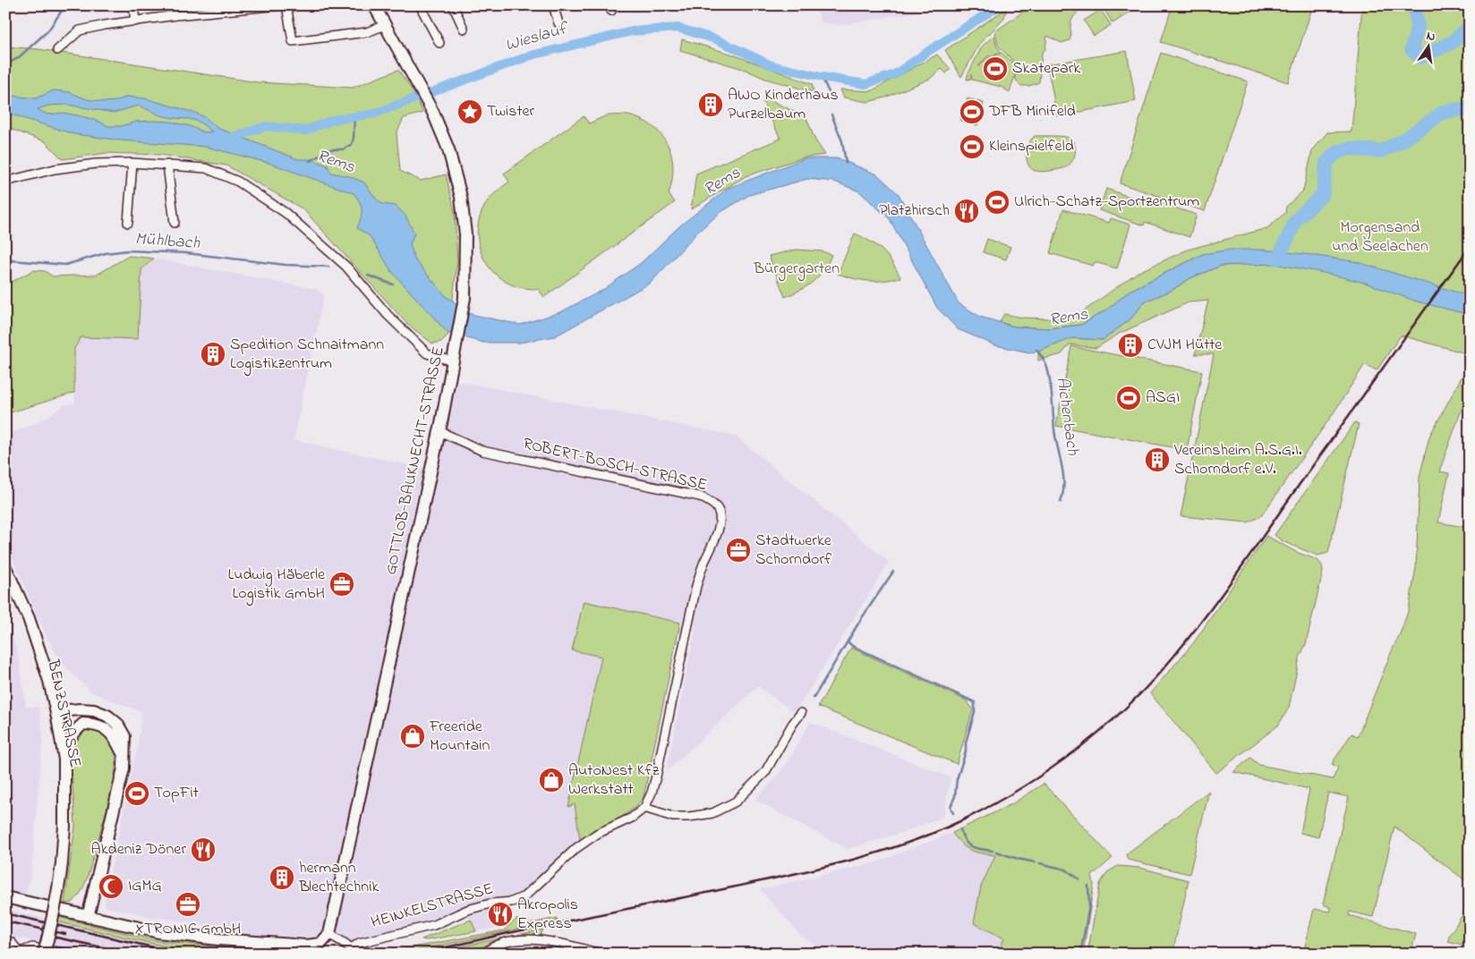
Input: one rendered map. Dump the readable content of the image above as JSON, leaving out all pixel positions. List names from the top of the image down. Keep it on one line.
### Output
{"streets":{"street":["GOTTLOB-BAUKNECHT-STRASSE","ROBERT-BOSCH-STRASSE","BENZSTRASSE","HEINKELSTRASSE"]},"crossings":[["GOTTLOB-BAUKNECHT-STRASSE","ROBERT-BOSCH-STRASSE"],["GOTTLOB-BAUKNECHT-STRASSE","HEINKELSTRASSE"],["ROBERT-BOSCH-STRASSE","HEINKELSTRASSE"]],"water":["Wieslauf","Rems","Mühlbach","Aichenbach"],"parks":["Morgensand und Seelachen","Bürgergarten"],"places":{"sports":["Skatepark","DFB Minifeld","Kleinspielfeld","Ulrich-Schatz-Sportzentrum","ASGI","TopFit"],"building":["AWO Kinderhaus Purzelbaum","CVJM Hütte","Spedition Schnaitmann Logistikzentrum","Vereinsheim A.S.G.I. Schorndorf e.V.","hermann Blechtechnik"],"place":["Twister"],"restaurant":["Platzhirsch","Akdeniz Döner","Akropolis Express"],"office":["Stadtwerke Schorndorf","Ludwig Häberle Logistik GmbH","XTRONIC GmbH"],"shop":["Freeride Mountain","AutoNest Kfz Werkstatt"],"mosque":["IGMG"]},"north":"top"}
